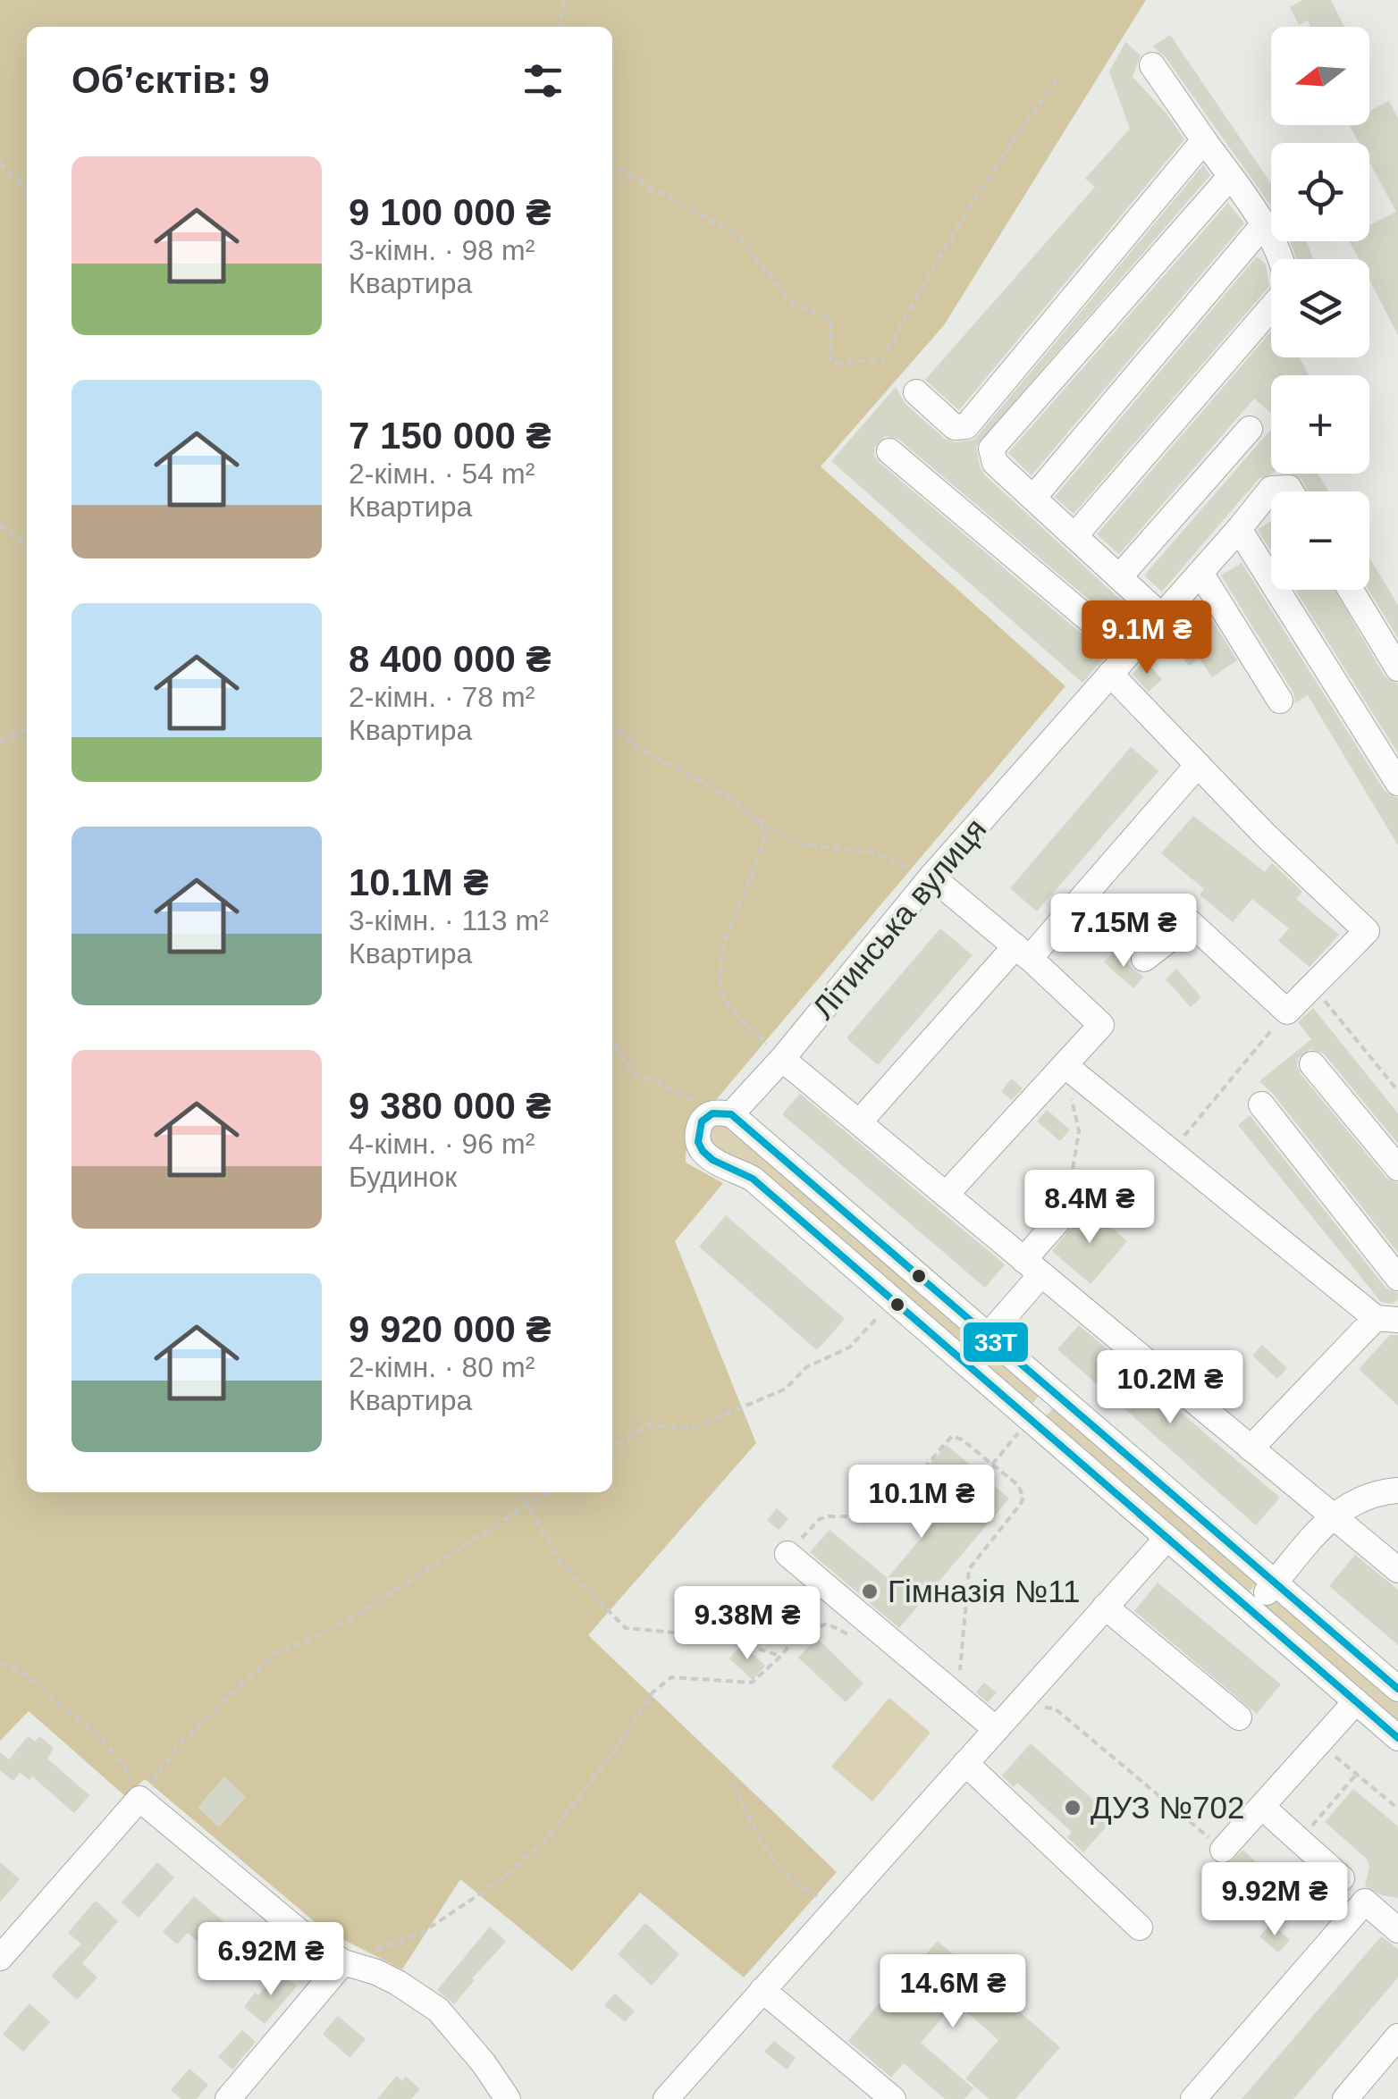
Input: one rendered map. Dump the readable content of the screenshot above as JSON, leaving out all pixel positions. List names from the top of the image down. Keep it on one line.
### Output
{"streets":{"street":["Літинська вулиця"]},"places":["Гімназія №11","ДУЗ №702"],"lines":["transit line 33T"],"north":"left","page":{"map_buttons":["+","−"],"heading":"Об’єктів: 9","list":[{"name":"9 100 000 ₴","note":"3-кімн. · 98 m² · Квартира"},{"name":"7 150 000 ₴","note":"2-кімн. · 54 m² · Квартира"},{"name":"8 400 000 ₴","note":"2-кімн. · 78 m² · Квартира"},{"name":"10.1M ₴","note":"3-кімн. · 113 m² · Квартира"},{"name":"9 380 000 ₴","note":"4-кімн. · 96 m² · Будинок"},{"name":"9 920 000 ₴","note":"2-кімн. · 80 m² · Квартира"}],"price":["9.1M ₴","7.15M ₴","8.4M ₴","10.2M ₴","10.1M ₴","9.38M ₴","9.92M ₴","6.92M ₴","14.6M ₴"]}}
